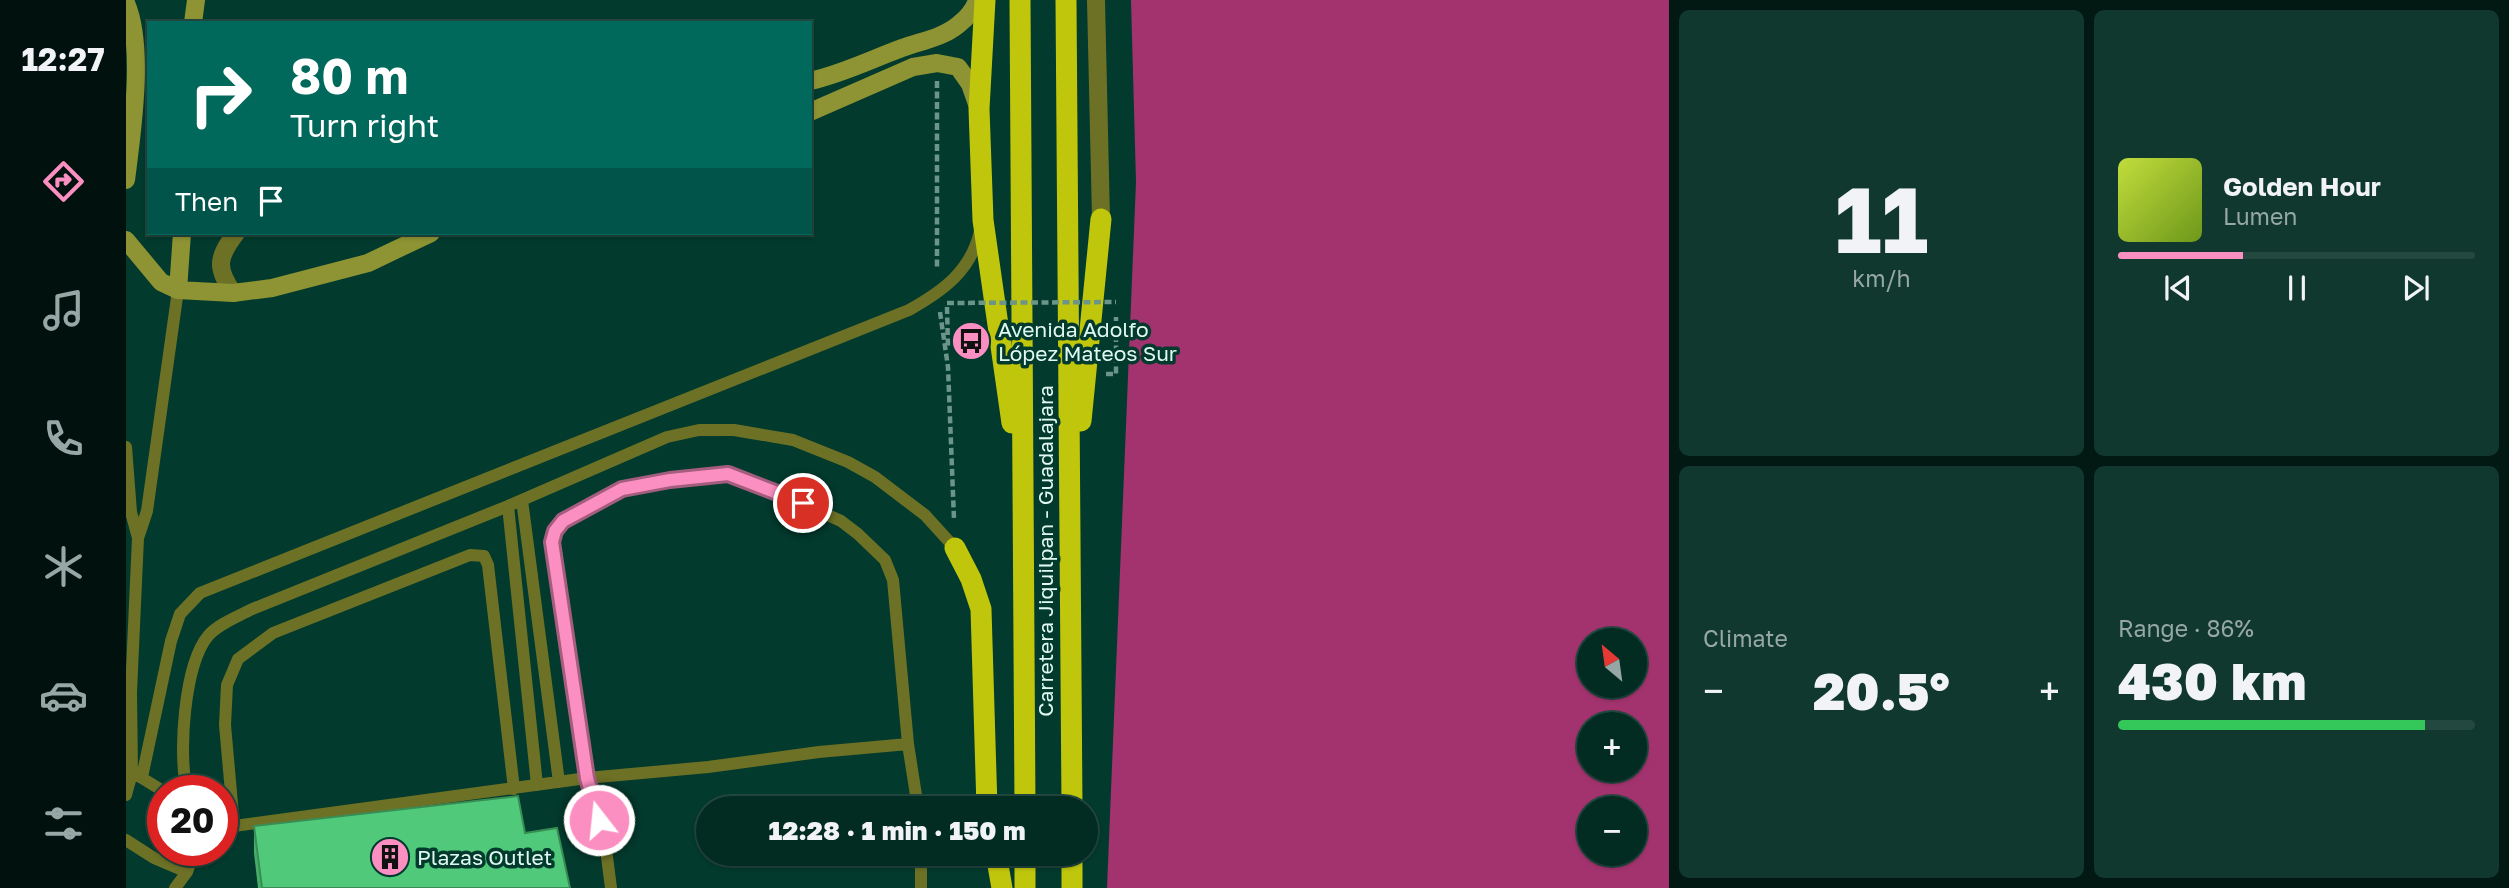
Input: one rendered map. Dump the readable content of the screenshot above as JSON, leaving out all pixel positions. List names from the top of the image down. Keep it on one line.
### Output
{"streets":{"highway":["Carretera Jiquilpan - Guadalajara"]},"places":{"bus stop":["Avenida Adolfo López Mateos Sur"],"building":["Plazas Outlet"]},"north":"top left","page":{"tabs":"12:27","tile":[["11","km/h"],"Climate",["Range · 86%","430 km"]],"turn":["80 m","Turn right"],"song":["Golden Hour","Lumen"],"then":"Then","map_buttons":["+","−"],"heat":["−","20.5°","+"],"limit":"20","trip":"12:28 · 1 min · 150 m"}}
